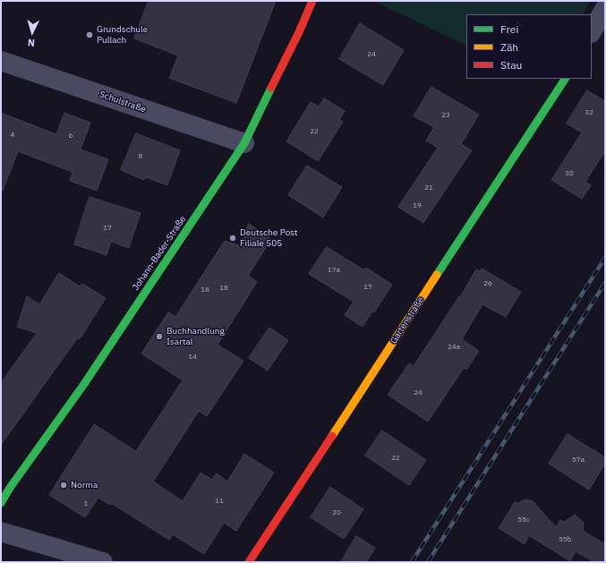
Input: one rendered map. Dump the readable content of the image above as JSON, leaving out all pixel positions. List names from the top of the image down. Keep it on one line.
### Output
{"streets":{"street":["Schulstraße","Johann-Bader-Straße","Gartenstraße"]},"crossings":[["Schulstraße","Johann-Bader-Straße"]],"places":["Grundschule Pullach","Deutsche Post Filiale 505","Buchhandlung Isartal","Norma"],"house_numbers":["24","32","23","22","4","6","8","30","21","19","17","17a","26","17","18","18","24a","14","24","22","57a","11","1","20","55c","55b"],"legend":["Frei","Zäh","Stau"],"north":"bottom"}
